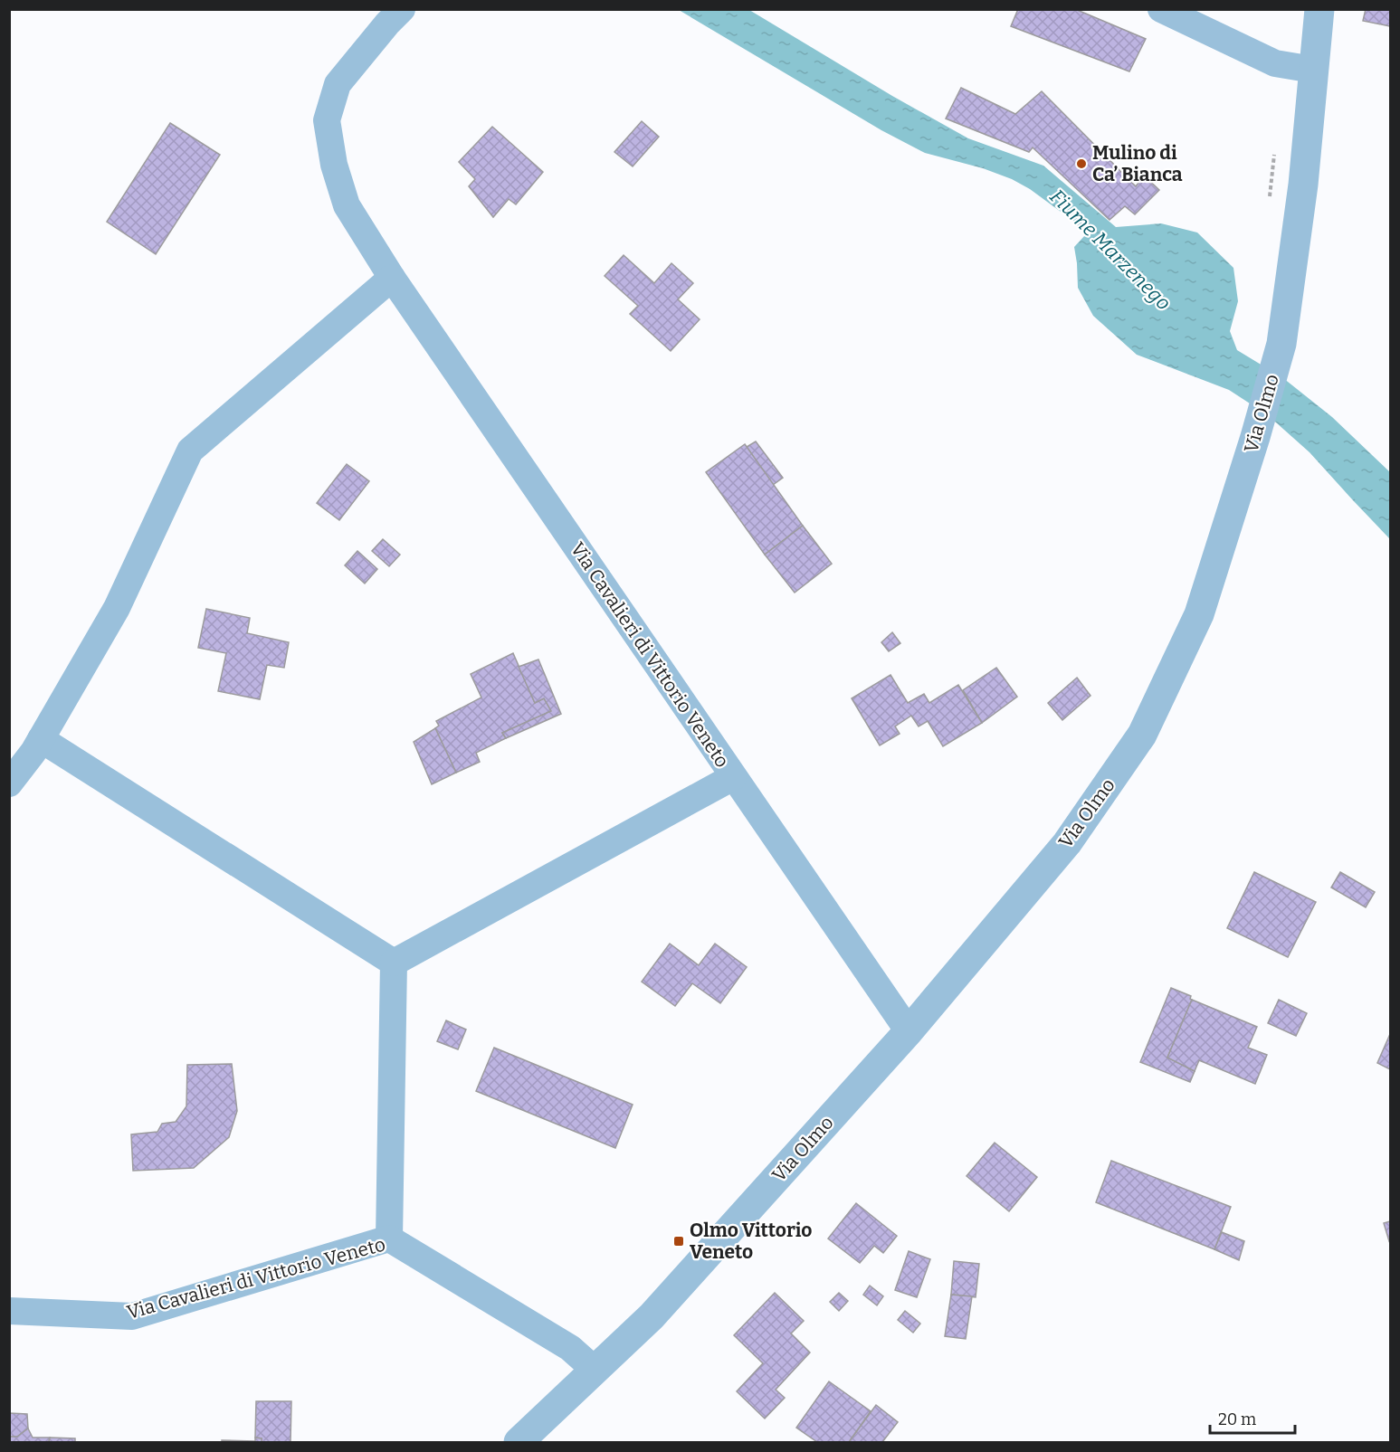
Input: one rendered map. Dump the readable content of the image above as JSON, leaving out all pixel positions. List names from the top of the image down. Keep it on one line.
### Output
{"streets":{"street":["Via Olmo","Via Cavalieri di Vittorio Veneto"]},"crossings":[["Via Olmo","Via Cavalieri di Vittorio Veneto"]],"water":["Fiume Marzenego"],"places":{"other":["Mulino di Ca’ Bianca"],"transit":["Olmo Vittorio Veneto"]},"scale_bar":"20 m"}
